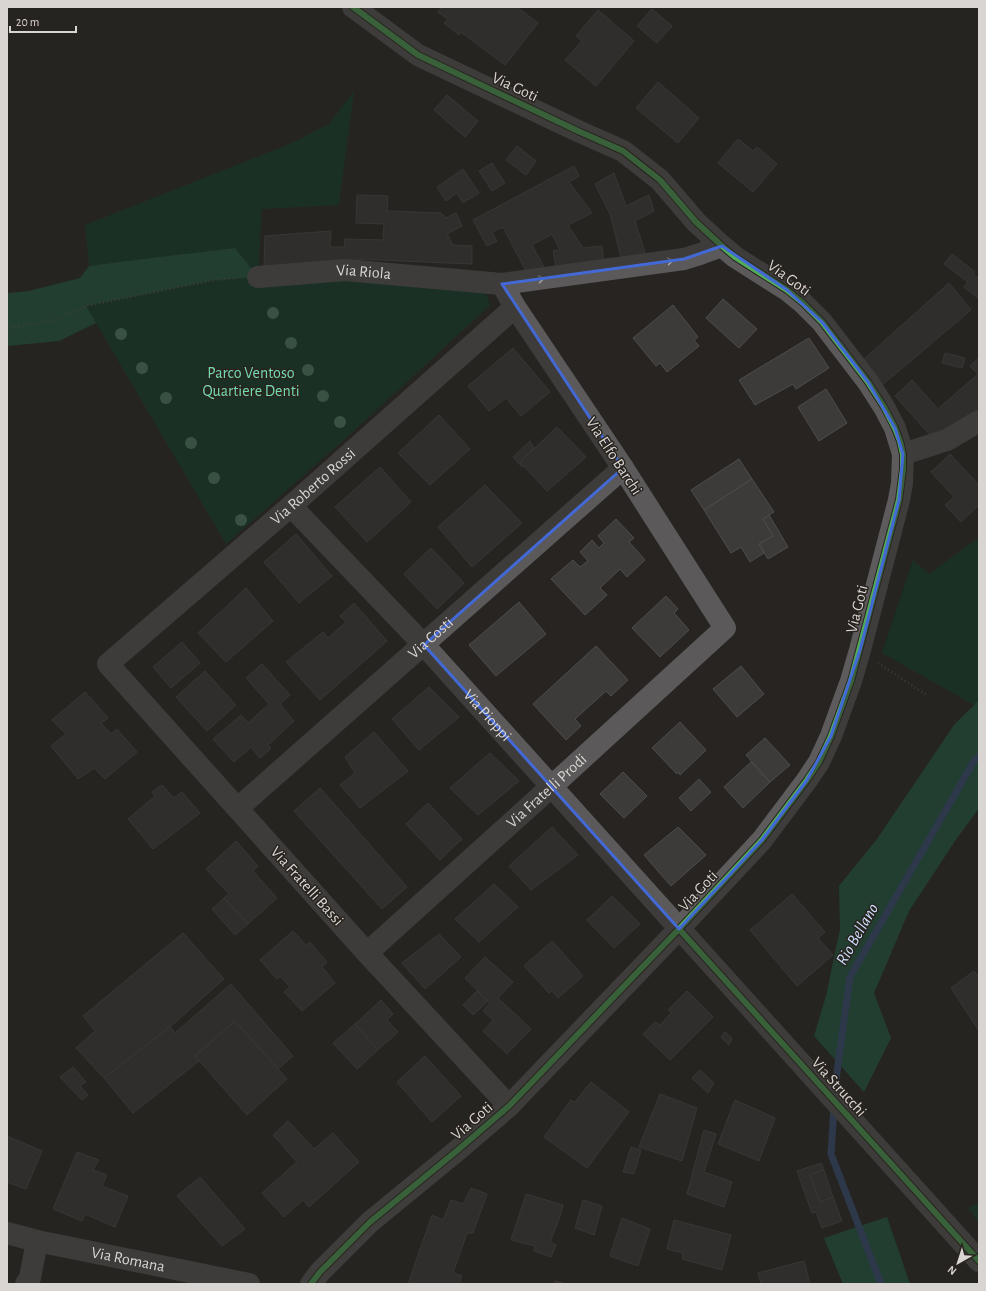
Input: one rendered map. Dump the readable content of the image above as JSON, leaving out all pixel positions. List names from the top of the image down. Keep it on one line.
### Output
{"streets":{"street":["Via Goti","Via Riola","Via Elfo Barchi","Via Roberto Rossi","Via Costi","Via Pioppi","Via Fratelli Prodi","Via Fratelli Bassi","Via Strucchi","Via Romana"]},"crossings":[["Via Goti","Via Riola"],["Via Goti","Via Pioppi"],["Via Goti","Via Fratelli Bassi"],["Via Goti","Via Strucchi"],["Via Riola","Via Elfo Barchi"],["Via Elfo Barchi","Via Roberto Rossi"],["Via Elfo Barchi","Via Costi"],["Via Elfo Barchi","Via Fratelli Prodi"],["Via Roberto Rossi","Via Pioppi"],["Via Roberto Rossi","Via Fratelli Bassi"],["Via Costi","Via Pioppi"],["Via Costi","Via Fratelli Bassi"],["Via Pioppi","Via Fratelli Prodi"],["Via Pioppi","Via Strucchi"],["Via Fratelli Prodi","Via Fratelli Bassi"]],"one_way":["Via Riola"],"water":["Rio Bellano"],"parks":["Parco Ventoso Quartiere Denti"],"scale_bar":"20 m","north":"bottom left"}
